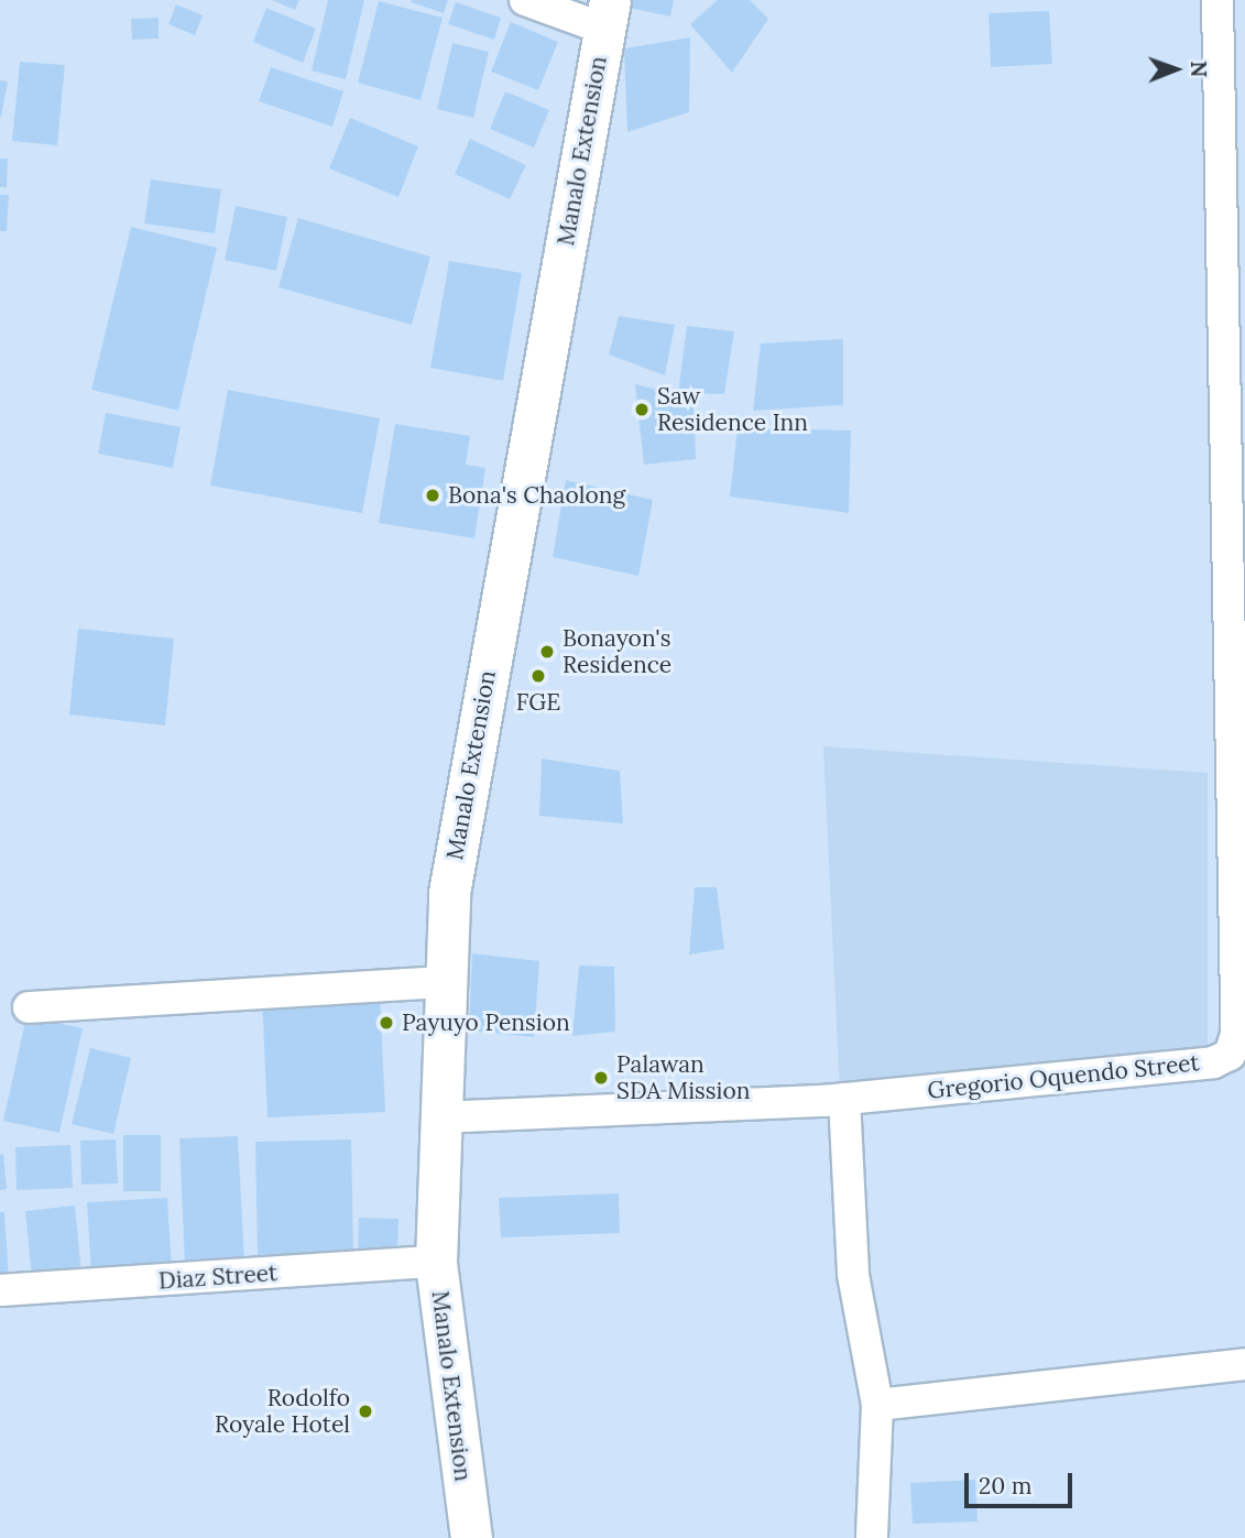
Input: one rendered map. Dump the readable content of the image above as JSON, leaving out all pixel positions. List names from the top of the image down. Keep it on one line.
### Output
{"streets":{"street":["Manalo Extension","Gregorio Oquendo Street","Diaz Street"]},"crossings":[["Manalo Extension","Gregorio Oquendo Street"],["Manalo Extension","Diaz Street"]],"places":["Saw Residence Inn","Bona's Chaolong","Bonayon's Residence","FGE","Payuyo Pension","Palawan SDA Mission","Rodolfo Royale Hotel"],"scale_bar":"20 m","north":"right"}
